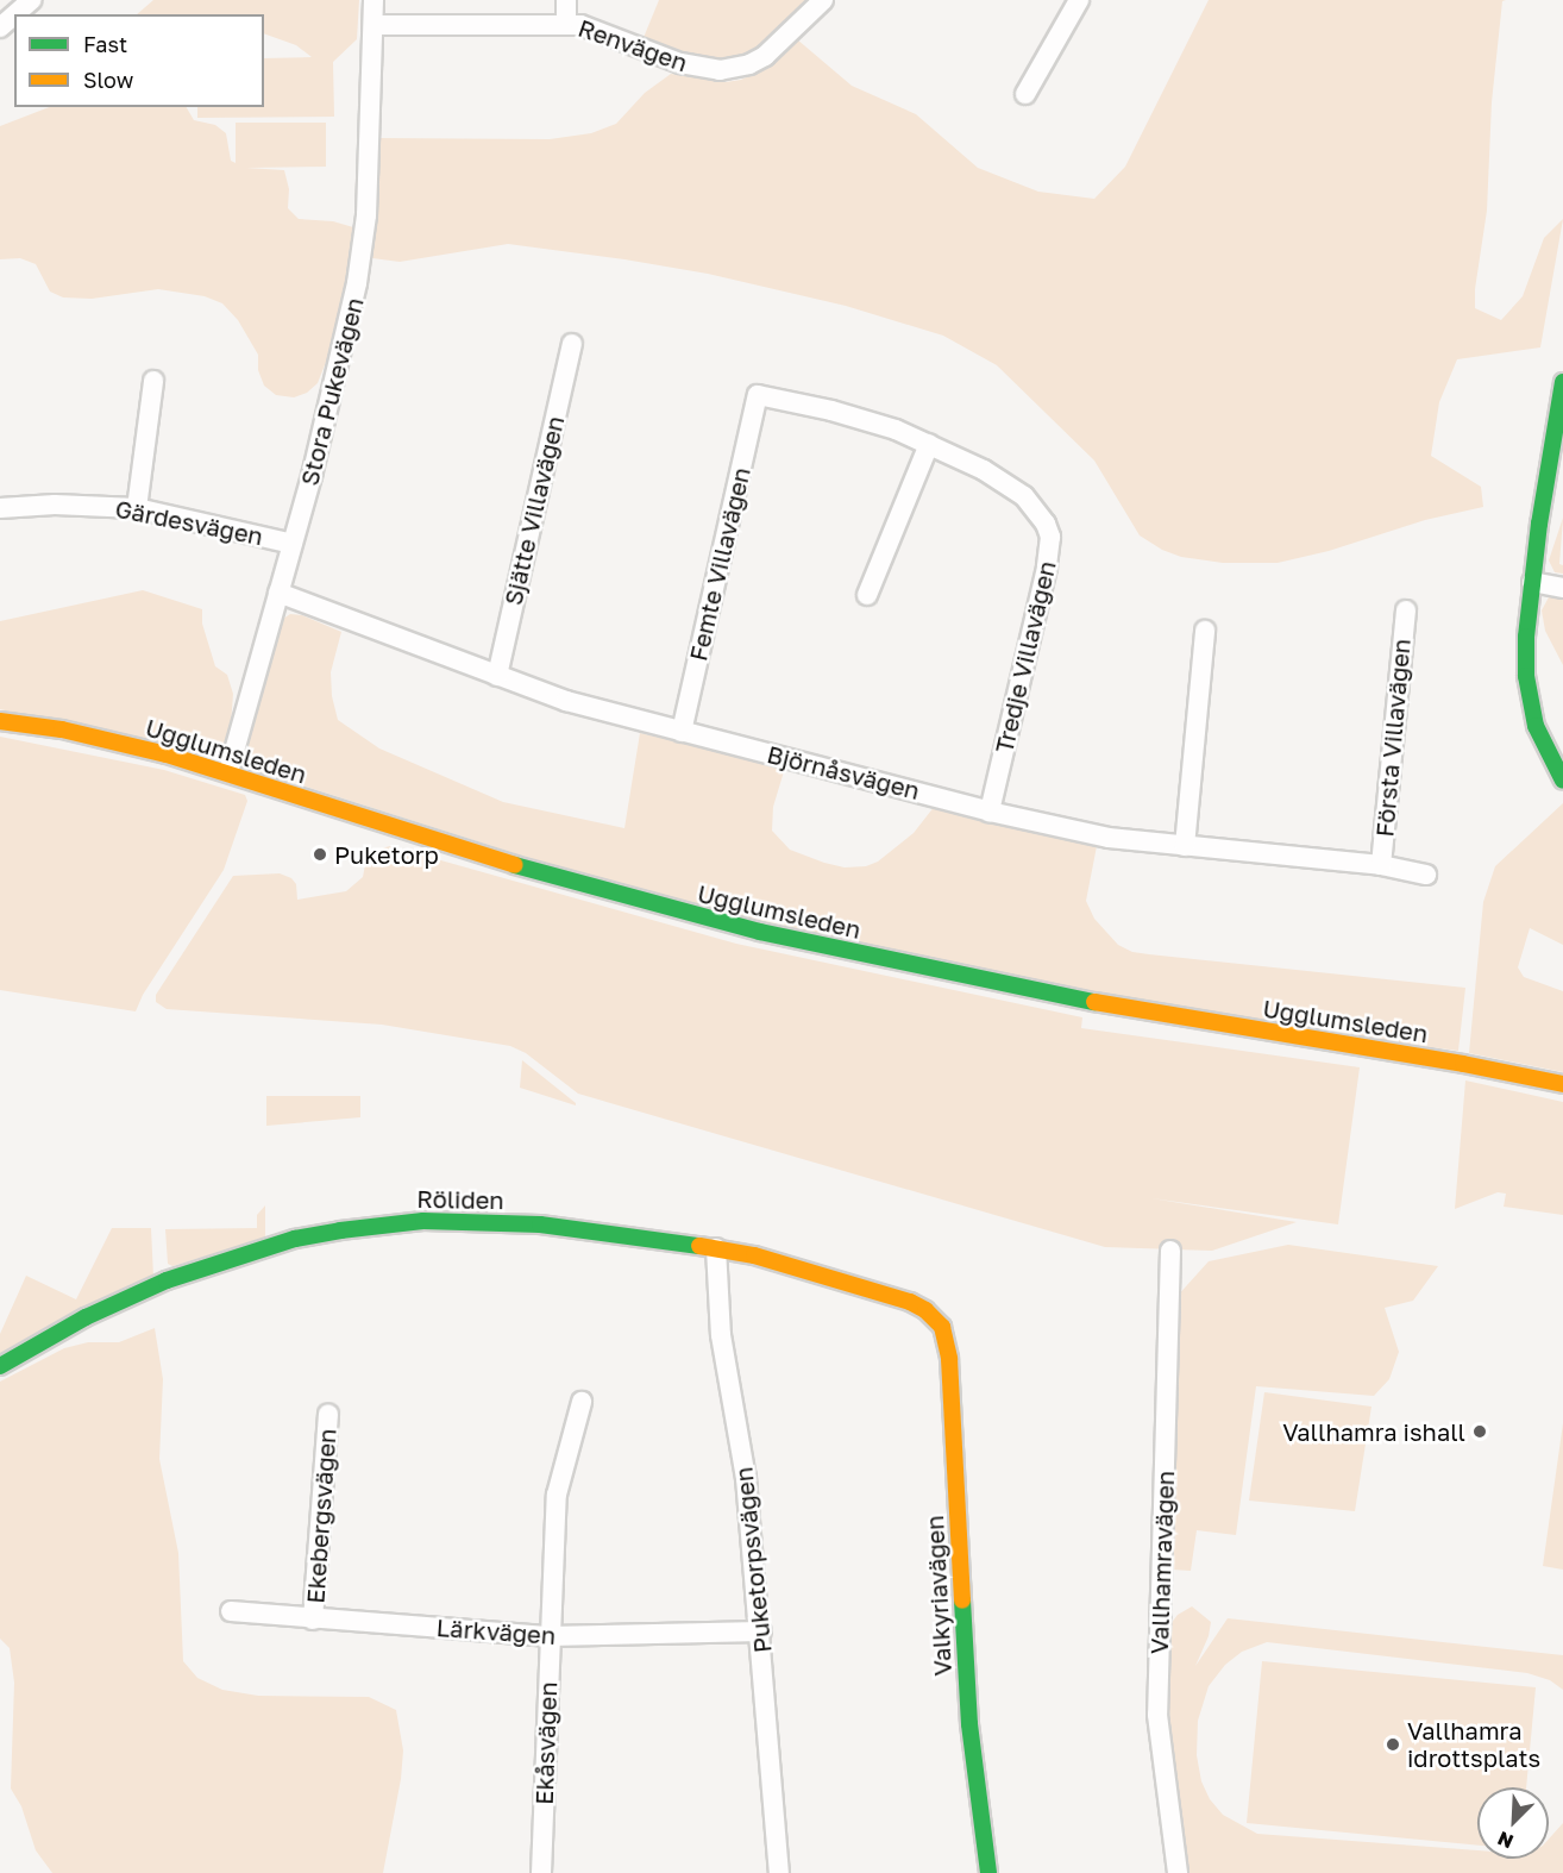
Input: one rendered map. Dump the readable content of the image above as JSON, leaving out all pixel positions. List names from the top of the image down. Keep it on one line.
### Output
{"streets":{"street":["Renvägen","Stora Pukevägen","Sjätte Villavägen","Gärdesvägen","Femte Villavägen","Tredje Villavägen","Första Villavägen","Ugglumsleden","Björnåsvägen","Röliden","Ekebergsvägen","Puketorpsvägen","Vallhamravägen","Valkyriavägen","Lärkvägen","Ekåsvägen"]},"crossings":[["Renvägen","Stora Pukevägen"],["Stora Pukevägen","Gärdesvägen"],["Stora Pukevägen","Ugglumsleden"],["Stora Pukevägen","Björnåsvägen"],["Sjätte Villavägen","Björnåsvägen"],["Femte Villavägen","Tredje Villavägen"],["Femte Villavägen","Björnåsvägen"],["Tredje Villavägen","Björnåsvägen"],["Första Villavägen","Björnåsvägen"],["Röliden","Puketorpsvägen"],["Röliden","Valkyriavägen"],["Ekebergsvägen","Lärkvägen"],["Puketorpsvägen","Lärkvägen"],["Lärkvägen","Ekåsvägen"]],"places":["Puketorp","Vallhamra ishall","Vallhamra idrottsplats"],"legend":["Fast","Slow"],"north":"bottom left"}
